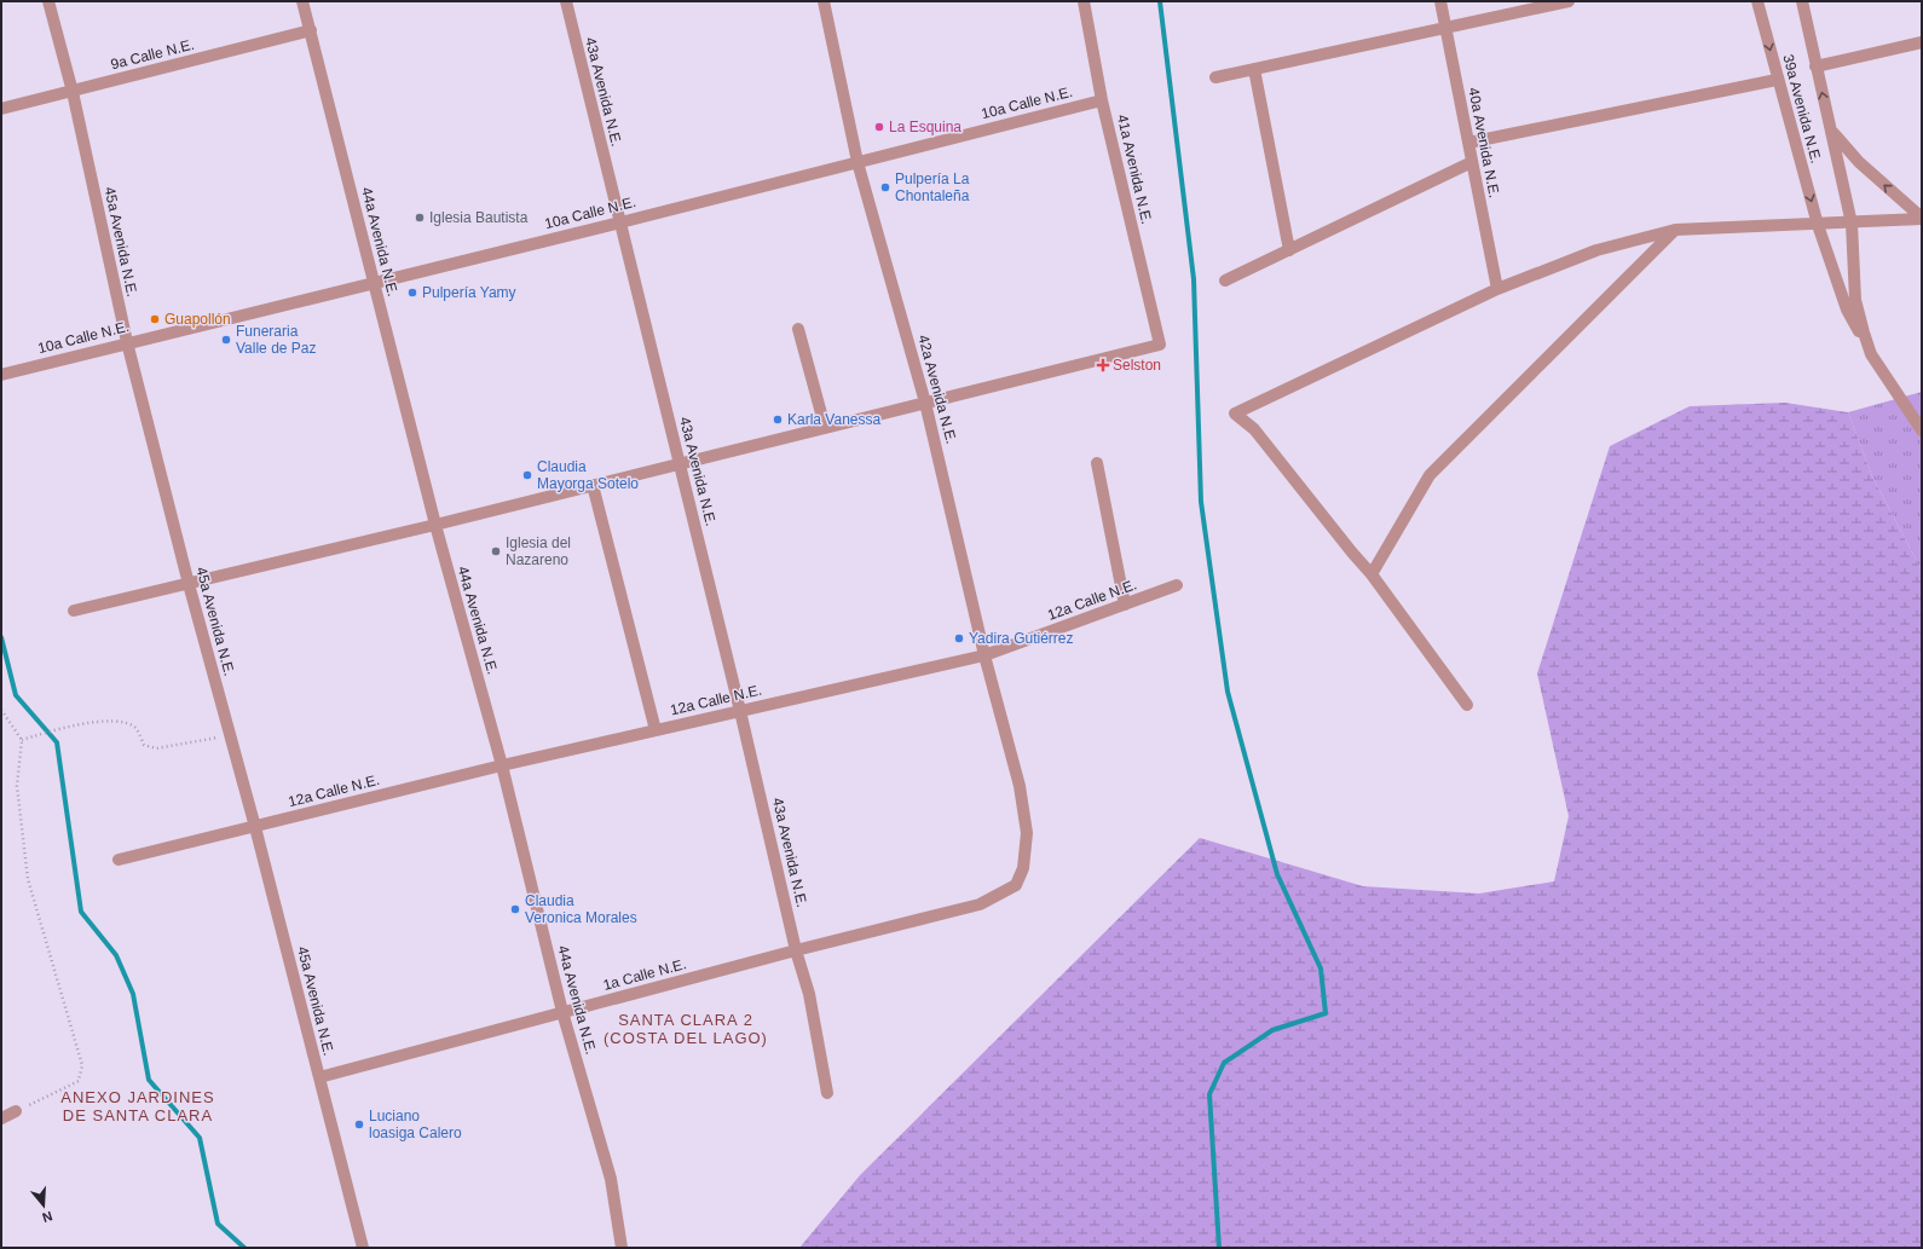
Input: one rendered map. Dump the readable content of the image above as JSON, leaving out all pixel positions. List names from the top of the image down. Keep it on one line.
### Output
{"streets":{"street":["9a Calle N.E.","43a Avenida N.E.","10a Calle N.E.","39a Avenida N.E.","40a Avenida N.E.","41a Avenida N.E.","45a Avenida N.E.","44a Avenida N.E.","42a Avenida N.E.","12a Calle N.E.","1a Calle N.E."]},"crossings":[["9a Calle N.E.","45a Avenida N.E."],["9a Calle N.E.","44a Avenida N.E."],["43a Avenida N.E.","10a Calle N.E."],["43a Avenida N.E.","12a Calle N.E."],["43a Avenida N.E.","1a Calle N.E."],["10a Calle N.E.","41a Avenida N.E."],["10a Calle N.E.","45a Avenida N.E."],["10a Calle N.E.","44a Avenida N.E."],["10a Calle N.E.","42a Avenida N.E."],["41a Avenida N.E.","42a Avenida N.E."],["45a Avenida N.E.","12a Calle N.E."],["45a Avenida N.E.","1a Calle N.E."],["44a Avenida N.E.","12a Calle N.E."],["44a Avenida N.E.","1a Calle N.E."],["42a Avenida N.E.","12a Calle N.E."],["42a Avenida N.E.","1a Calle N.E."]],"districts":["SANTA CLARA 2 (COSTA DEL LAGO)","ANEXO JARDINES DE SANTA CLARA"],"places":{"other":["La Esquina","Pulpería La Chontaleña","Iglesia Bautista","Pulpería Yamy","Guapollón","Funeraria Valle de Paz","Karla Vanessa","Claudia Mayorga Sotelo","Iglesia del Nazareno","Yadira Gutiérrez","Claudia Veronica Morales","Luciano loasiga Calero"],"health":["Selston"]},"north":"bottom"}
